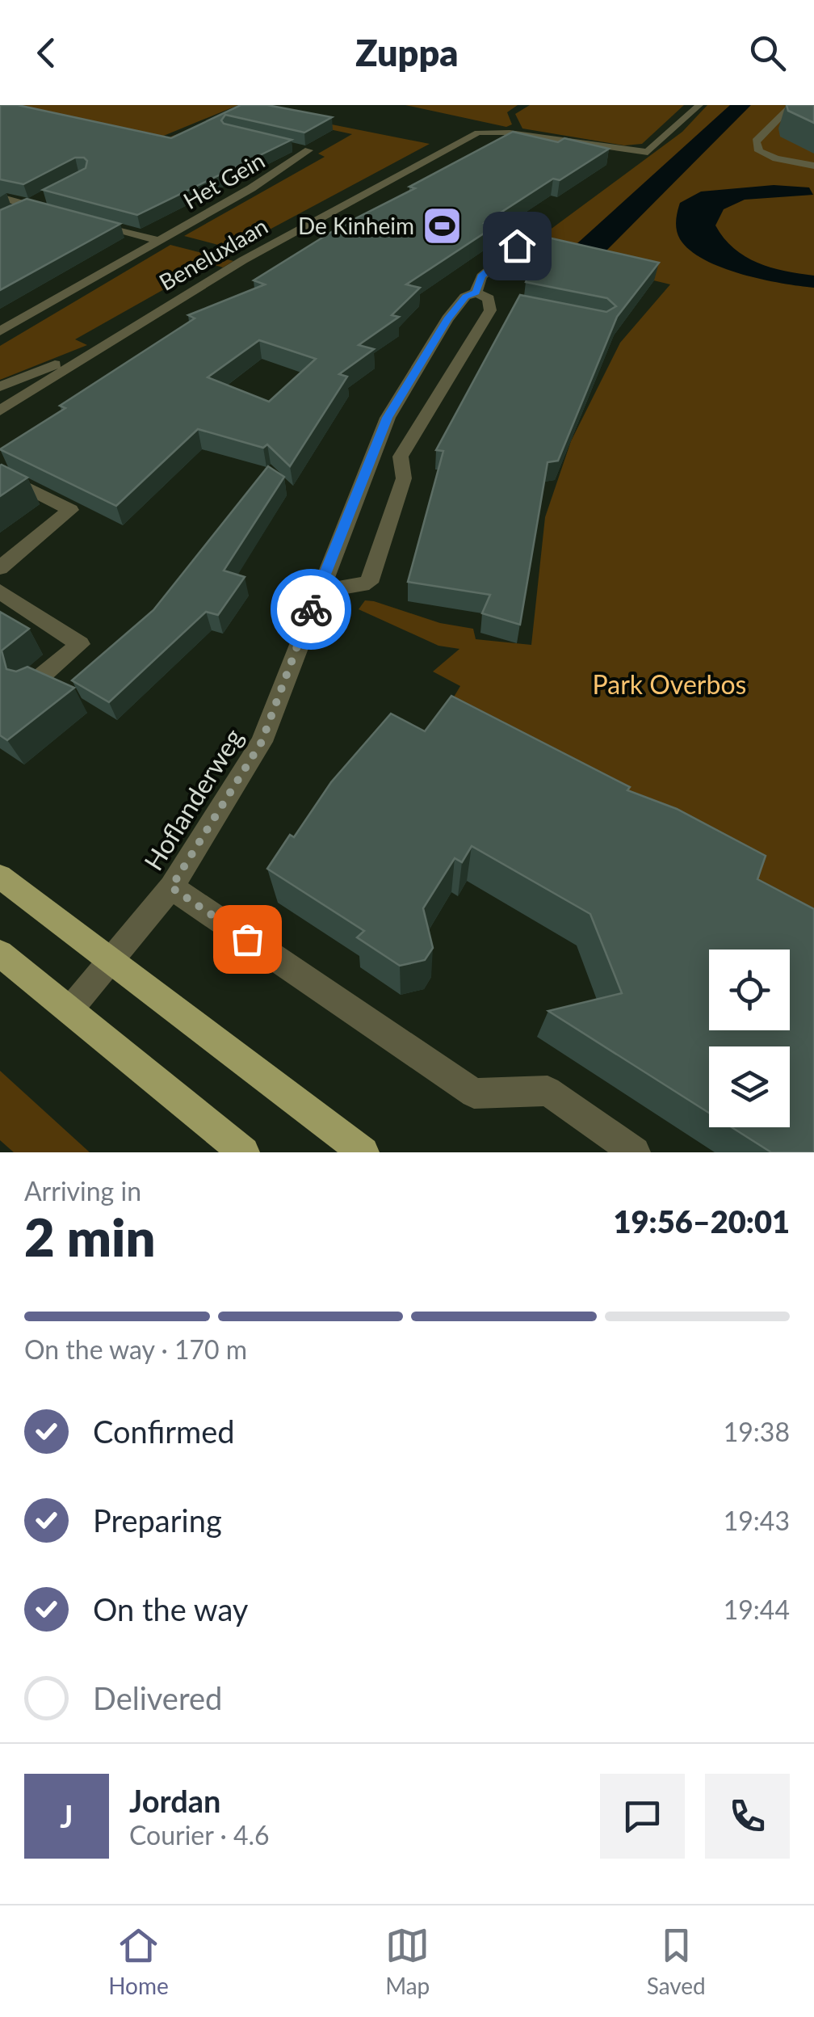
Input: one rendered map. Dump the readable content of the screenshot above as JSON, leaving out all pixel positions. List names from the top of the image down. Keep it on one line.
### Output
{"streets":{"street":["Het Gein","Beneluxlaan","Hoflanderweg"]},"crossings":[["Het Gein","Beneluxlaan"]],"parks":["Park Overbos"],"places":{"sports":["De Kinheim"]},"page":{"header":"Zuppa","heading":["2 min","Arriving in","19:56–20:01"],"panel":["Jordan","Courier · 4.6"],"bar":"On the way · 170 m","list":[["Confirmed","19:38"],["Preparing","19:43"],["On the way","19:44"],"Delivered"],"round":"J","tabs":["Home","Map","Saved"]}}
